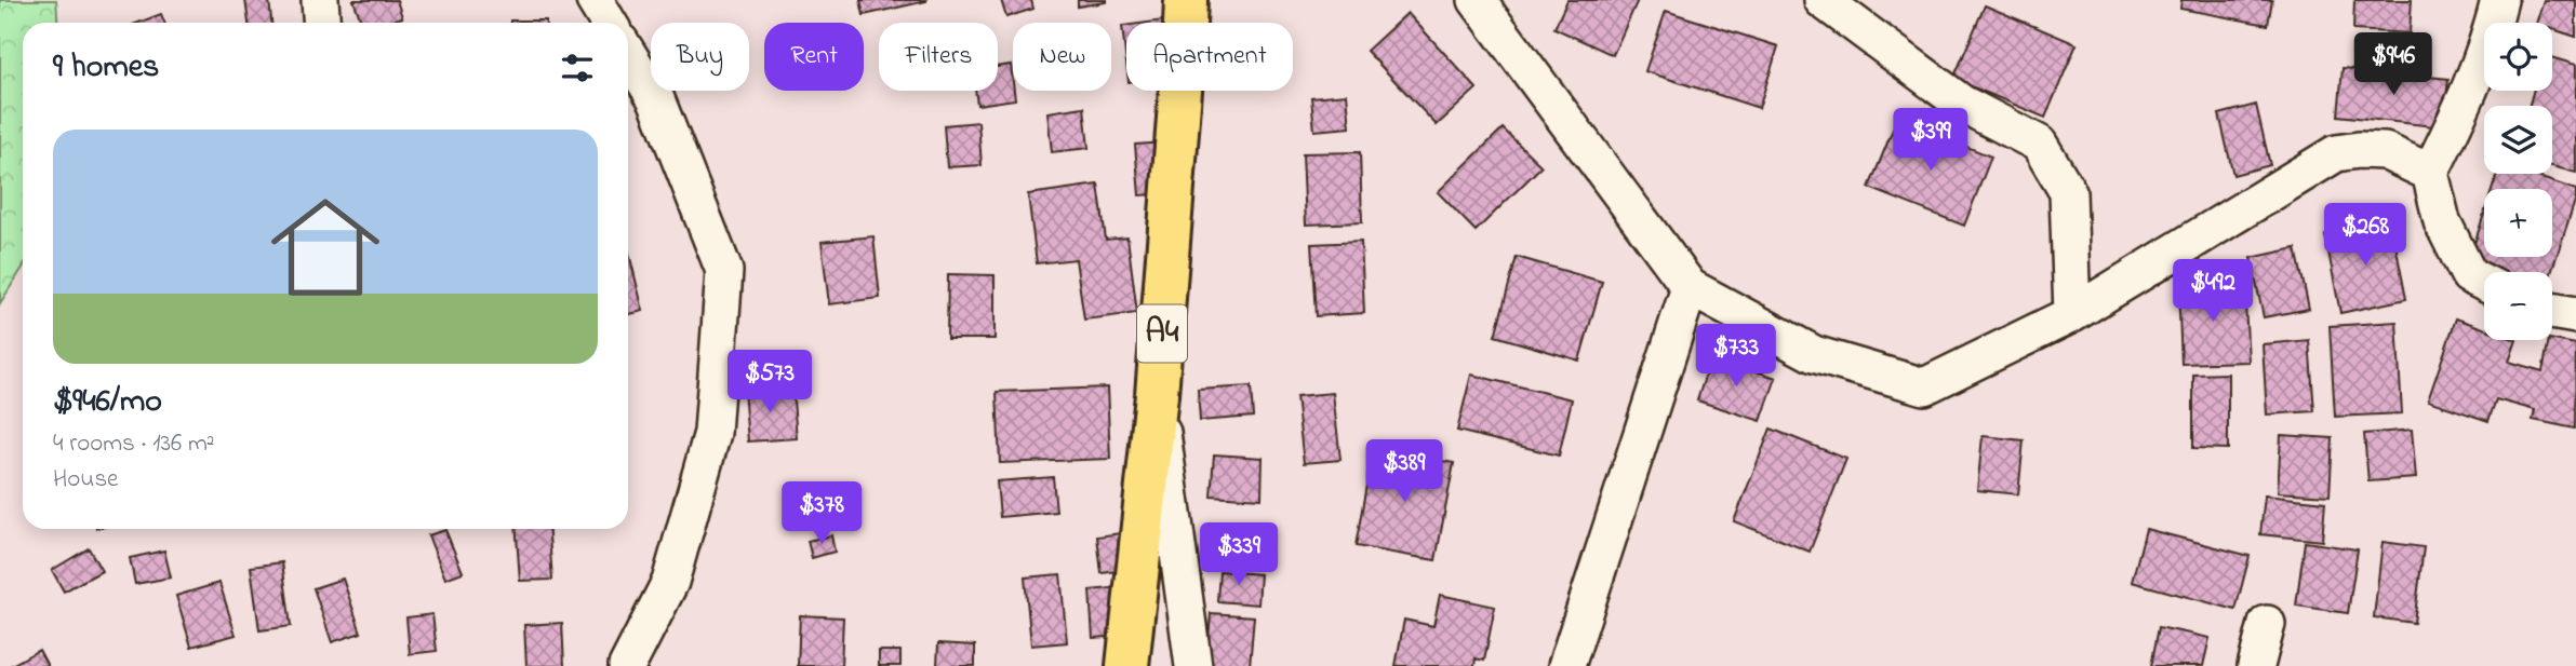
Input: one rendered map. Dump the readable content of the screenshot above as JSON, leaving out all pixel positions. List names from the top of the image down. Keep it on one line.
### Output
{"streets":{"highway":["A4"]},"page":{"map_buttons":["+","−"],"chip":["Buy","Rent","Filters","New","Apartment"],"heading":"9 homes","price":["$946","$399","$268","$492","$733","$573","$389","$378","$339"],"list":[{"name":"$946/mo","note":"4 rooms · 136 m² · House"}]}}
